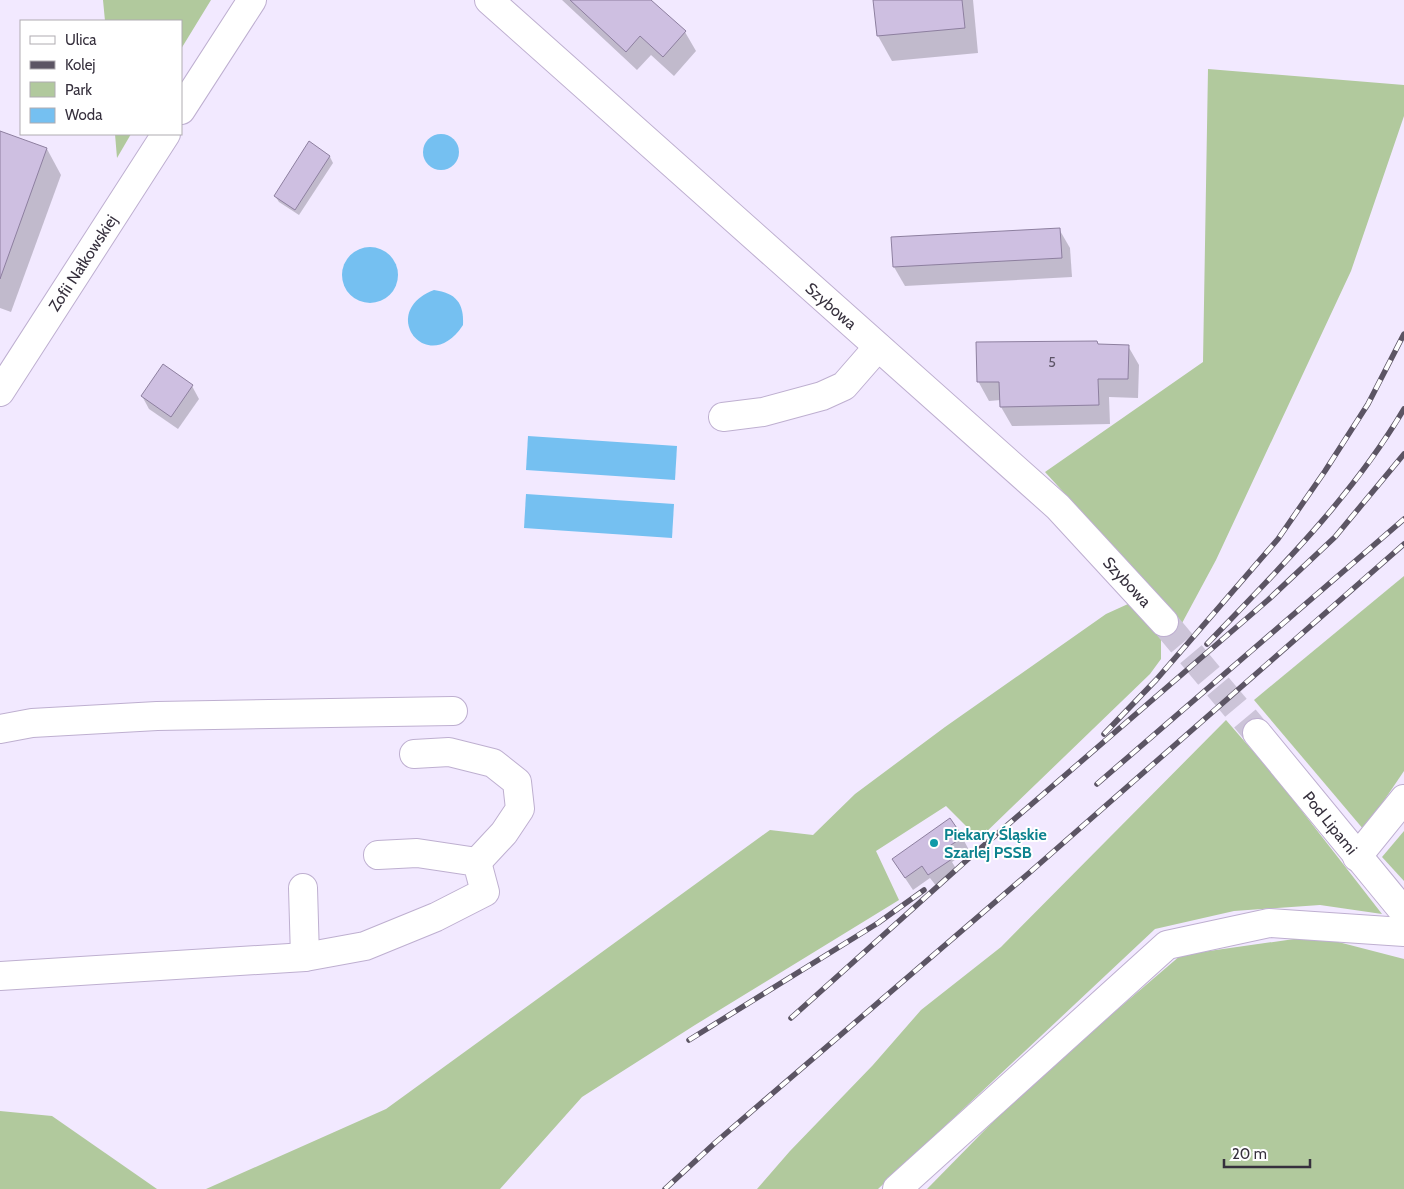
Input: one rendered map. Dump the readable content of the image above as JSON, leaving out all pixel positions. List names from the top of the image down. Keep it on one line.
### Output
{"streets":{"street":["Zofii Nałkowskiej","Szybowa","Pod Lipami"]},"places":["Piekary Śląskie Szarlej PSSB"],"house_numbers":["5"],"legend":["Ulica","Kolej","Park","Woda"],"scale_bar":"20 m"}
